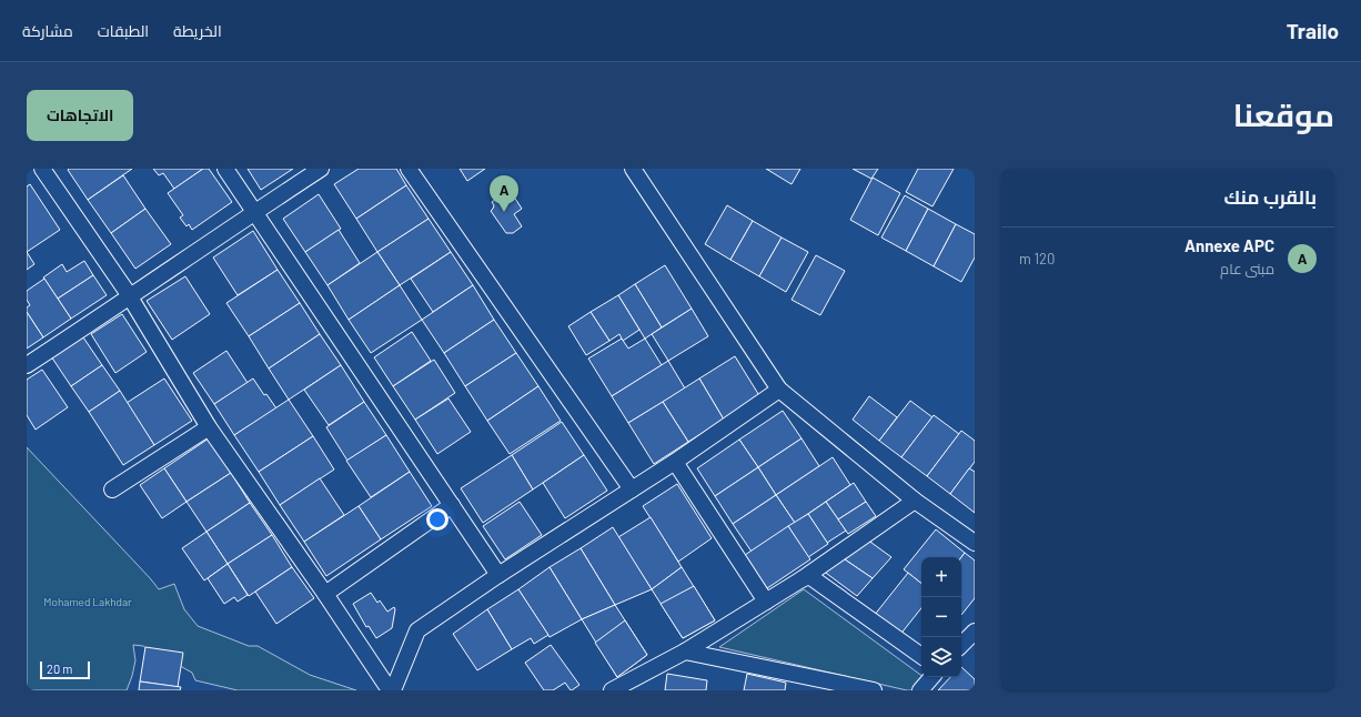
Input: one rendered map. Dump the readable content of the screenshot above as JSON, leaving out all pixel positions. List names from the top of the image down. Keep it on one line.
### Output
{"parks":["Mohamed Lakhdar"],"scale_bar":"20 m","page":{"header":"Trailo","nav":["الخريطة","الطبقات","مشاركة"],"title":"موقعنا","buttons":"الاتجاهات","heading":"بالقرب منك","pins":"A","list":[{"mark":"A","name":"Annexe APC","note":"مبنى عام","value":"120 m"}],"map_buttons":["+","−"],"scale":"20 m"}}
